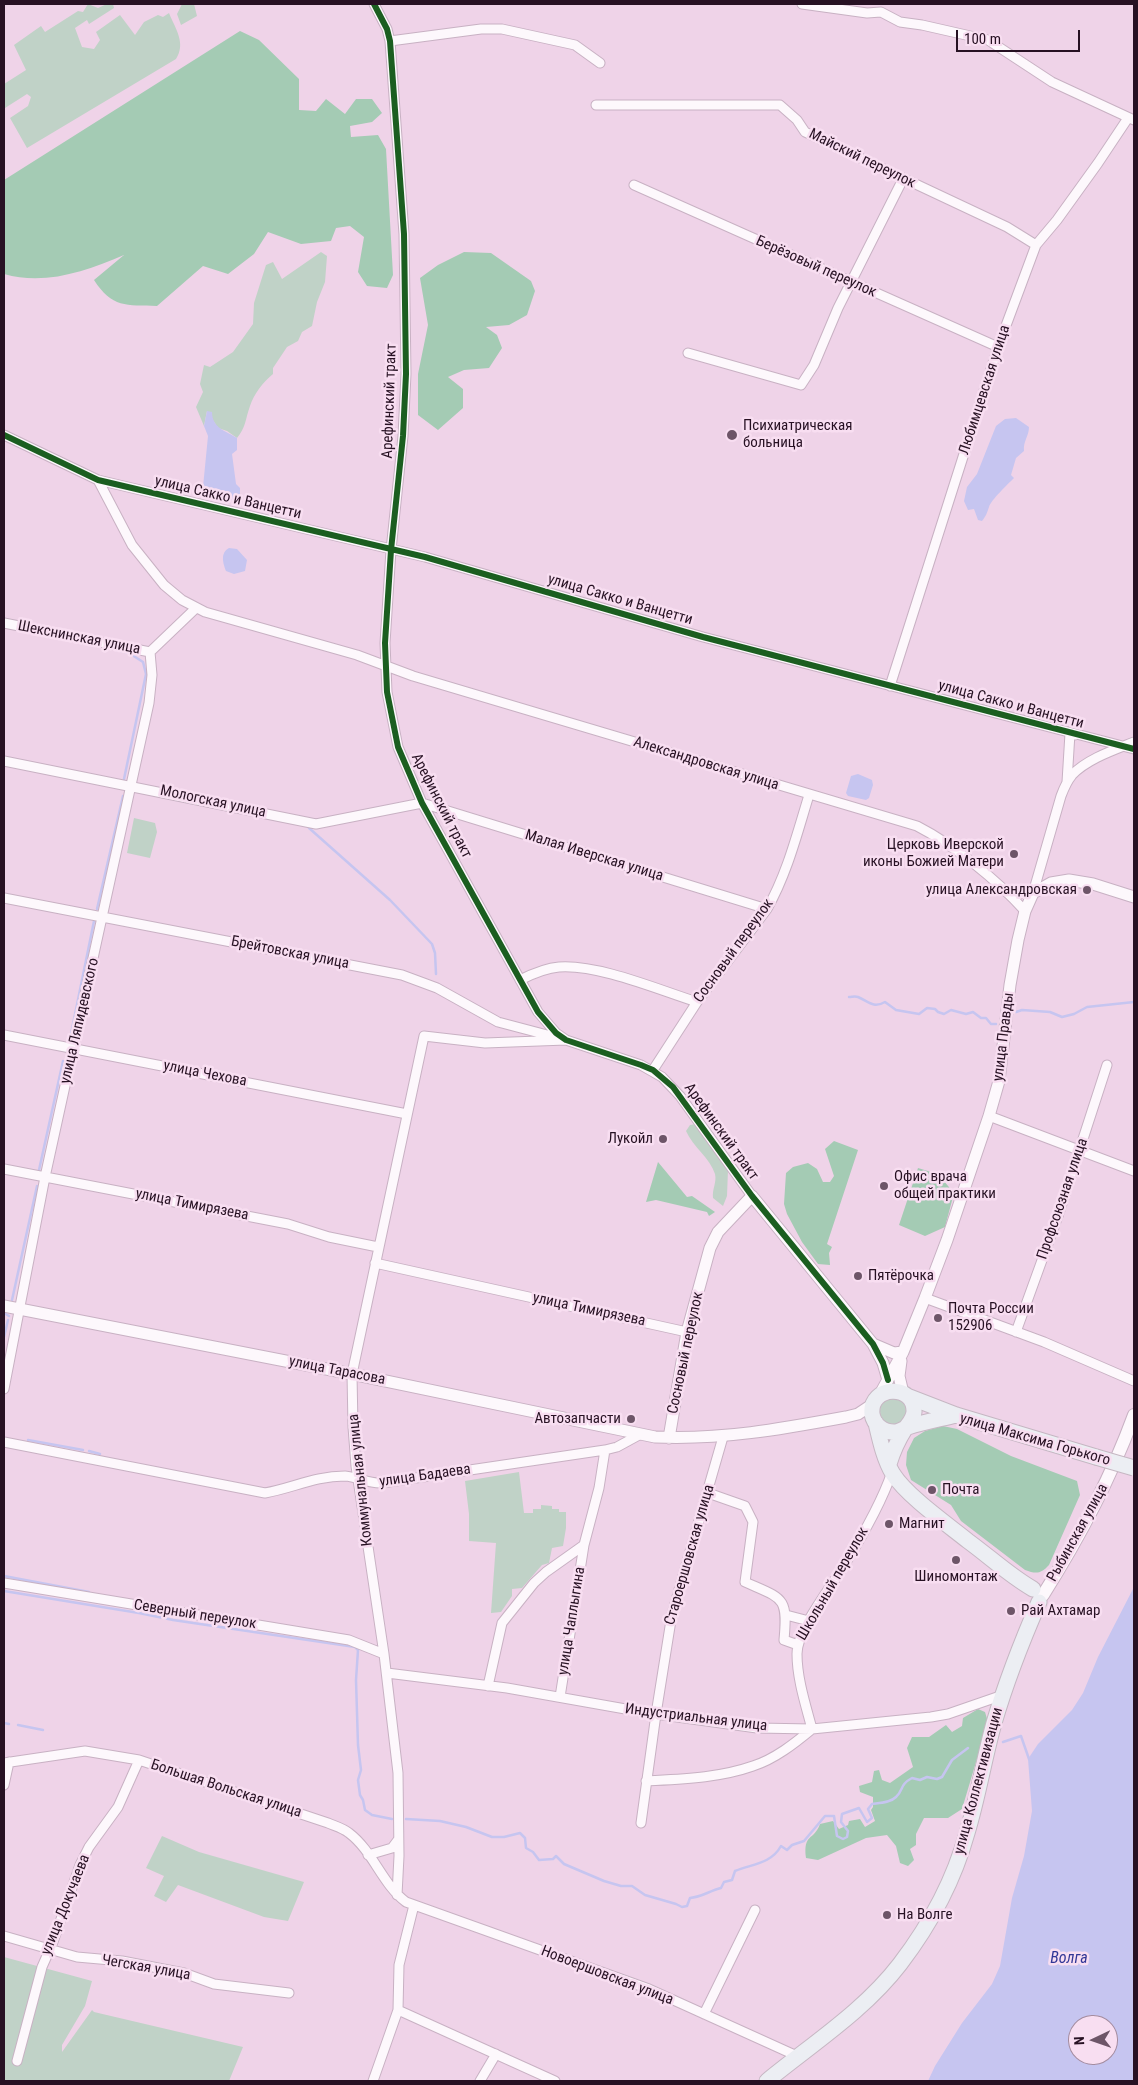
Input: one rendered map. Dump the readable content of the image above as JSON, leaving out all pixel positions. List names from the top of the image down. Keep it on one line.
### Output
{"streets":{"main road":["улица Максима Горького","Рыбинская улица","улица Коллективизации"],"street":["Майский переулок","Берёзовый переулок","Любимцевская улица","Арефинский тракт","улица Сакко и Ванцетти","Шекснинская улица","Александровская улица","Мологская улица","Малая Иверская улица","Сосновый переулок","Брейтовская улица","улица Ляпидевского","улица Правды","улица Чехова","Профсоюзная улица","улица Тимирязева","улица Тарасова","улица Бадаева","Коммунальная улица","Староершовская улица","Школьный переулок","Северный переулок","улица Чаплыгина","Индустриальная улица","Большая Вольская улица","улица Докучаева","Чегская улица","Новоершовская улица"]},"crossings":[["Майский переулок","Любимцевская улица"],["Берёзовый переулок","Любимцевская улица"],["Любимцевская улица","улица Сакко и Ванцетти"],["Арефинский тракт","улица Сакко и Ванцетти"],["Арефинский тракт","Александровская улица"],["Арефинский тракт","Мологская улица"],["Арефинский тракт","Малая Иверская улица"],["Арефинский тракт","Сосновый переулок"],["Арефинский тракт","Брейтовская улица"],["Арефинский тракт","улица Правды"],["Арефинский тракт","Коммунальная улица"],["улица Сакко и Ванцетти","улица Правды"],["Шекснинская улица","улица Ляпидевского"],["Александровская улица","Сосновый переулок"],["Александровская улица","улица Правды"],["Мологская улица","Малая Иверская улица"],["Мологская улица","улица Ляпидевского"],["Малая Иверская улица","Сосновый переулок"],["Сосновый переулок","улица Тимирязева"],["Сосновый переулок","улица Тарасова"],["Брейтовская улица","улица Ляпидевского"],["Брейтовская улица","Коммунальная улица"],["улица Ляпидевского","улица Чехова"],["улица Ляпидевского","улица Тимирязева"],["улица Ляпидевского","улица Тарасова"],["улица Правды","улица Максима Горького"],["улица Чехова","Коммунальная улица"],["улица Тимирязева","Коммунальная улица"],["улица Тарасова","улица Бадаева"],["улица Тарасова","Коммунальная улица"],["улица Бадаева","Коммунальная улица"],["улица Бадаева","улица Чаплыгина"],["Коммунальная улица","Северный переулок"],["Коммунальная улица","Индустриальная улица"],["Коммунальная улица","Большая Вольская улица"],["Рыбинская улица","улица Коллективизации"],["Староершовская улица","Индустриальная улица"],["Школьный переулок","Индустриальная улица"],["улица Чаплыгина","Индустриальная улица"],["Индустриальная улица","улица Коллективизации"],["улица Коллективизации","Новоершовская улица"],["Большая Вольская улица","улица Докучаева"],["Большая Вольская улица","Новоершовская улица"],["улица Докучаева","Чегская улица"]],"water":["Волга"],"places":["Психиатрическая больница","Церковь Иверской иконы Божией Матери","улица Александровская","Лукойл","Офис врача общей практики","Пятёрочка","Почта России 152906","Автозапчасти","Почта","Магнит","Шиномонтаж","Рай Ахтамар","На Волге"],"scale_bar":"100 m","north":"left"}
